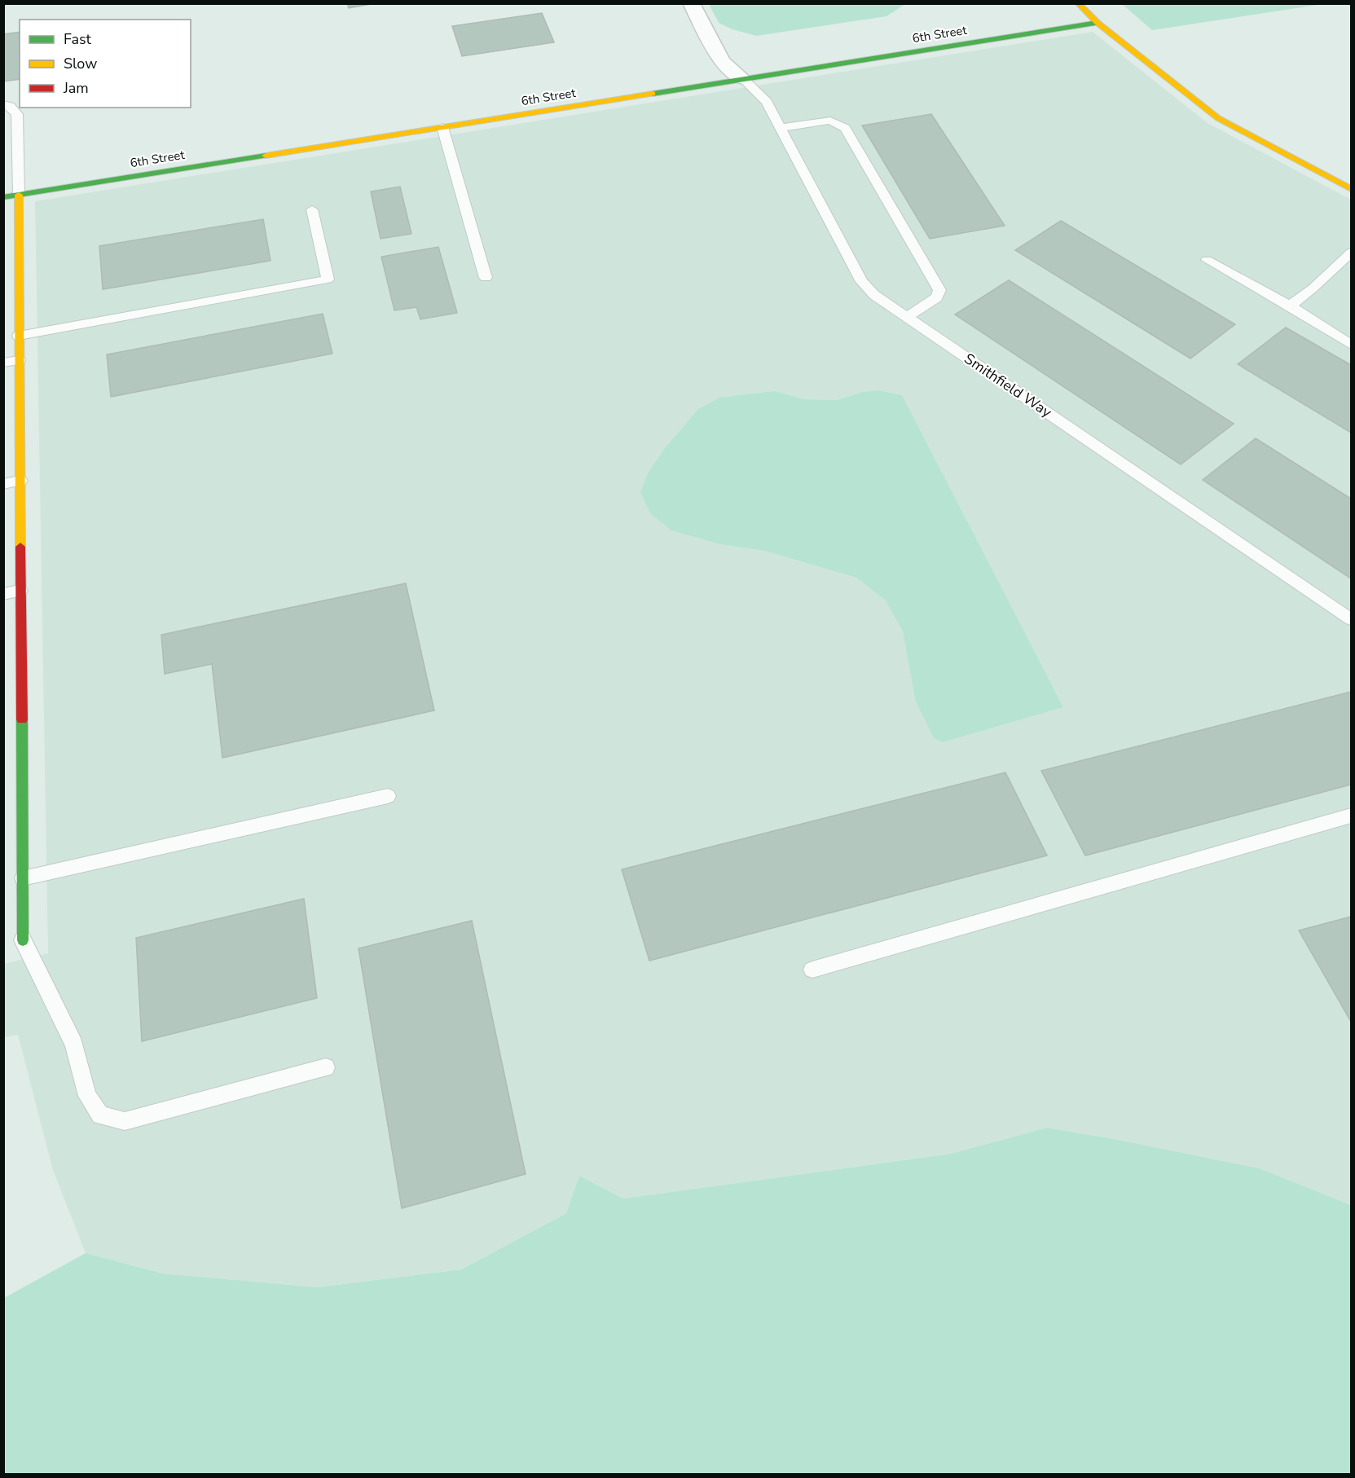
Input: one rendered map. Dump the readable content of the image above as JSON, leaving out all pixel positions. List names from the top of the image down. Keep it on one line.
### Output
{"streets":{"street":["6th Street"],"lane":["Smithfield Way"]},"crossings":[["6th Street","Smithfield Way"]],"legend":["Fast","Slow","Jam"]}
